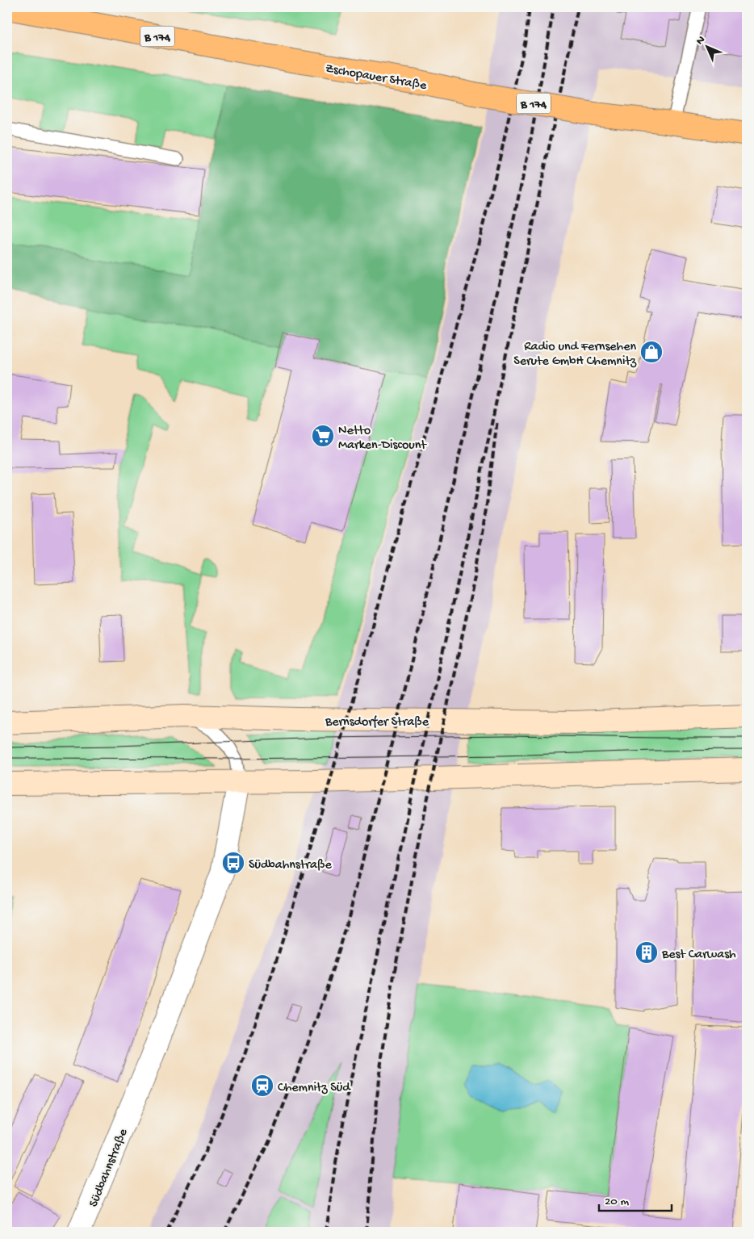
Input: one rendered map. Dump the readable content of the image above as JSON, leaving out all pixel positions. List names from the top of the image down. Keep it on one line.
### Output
{"streets":{"main road":["B 174","Zschopauer Straße"],"street":["Bernsdorfer Straße","Südbahnstraße"]},"places":{"shop":["Radio und Fernsehen Serute GmbH Chemnitz"],"supermarket":["Netto Marken-Discount"],"bus stop":["Südbahnstraße"],"building":["Best Carwash"],"station":["Chemnitz Süd"]},"scale_bar":"20 m","north":"top left"}
